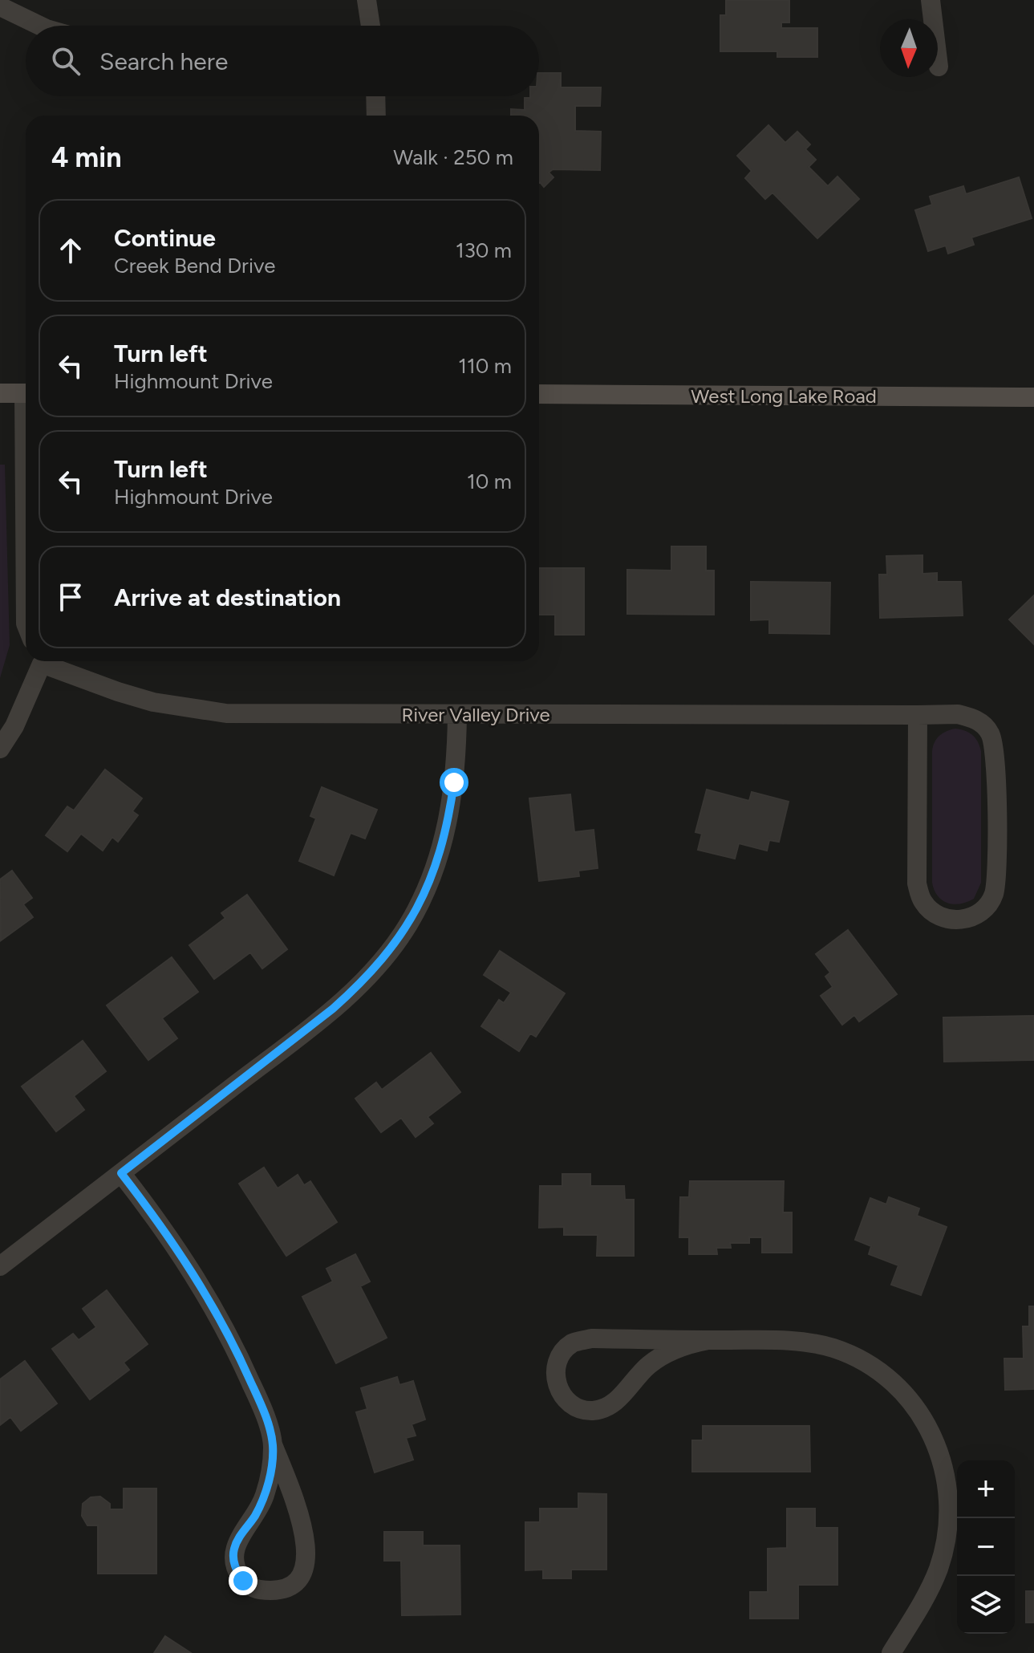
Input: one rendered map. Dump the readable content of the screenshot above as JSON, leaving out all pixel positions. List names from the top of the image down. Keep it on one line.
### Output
{"streets":{"main road":["West Long Lake Road"],"street":["River Valley Drive"]},"north":"bottom","page":{"search":"Search here","heading":["4 min","Walk · 250 m"],"list":[["Continue","Creek Bend Drive","130 m"],["Turn left","Highmount Drive","110 m"],["Turn left","Highmount Drive","10 m"],"Arrive at destination"],"map_buttons":["+","−"]}}
